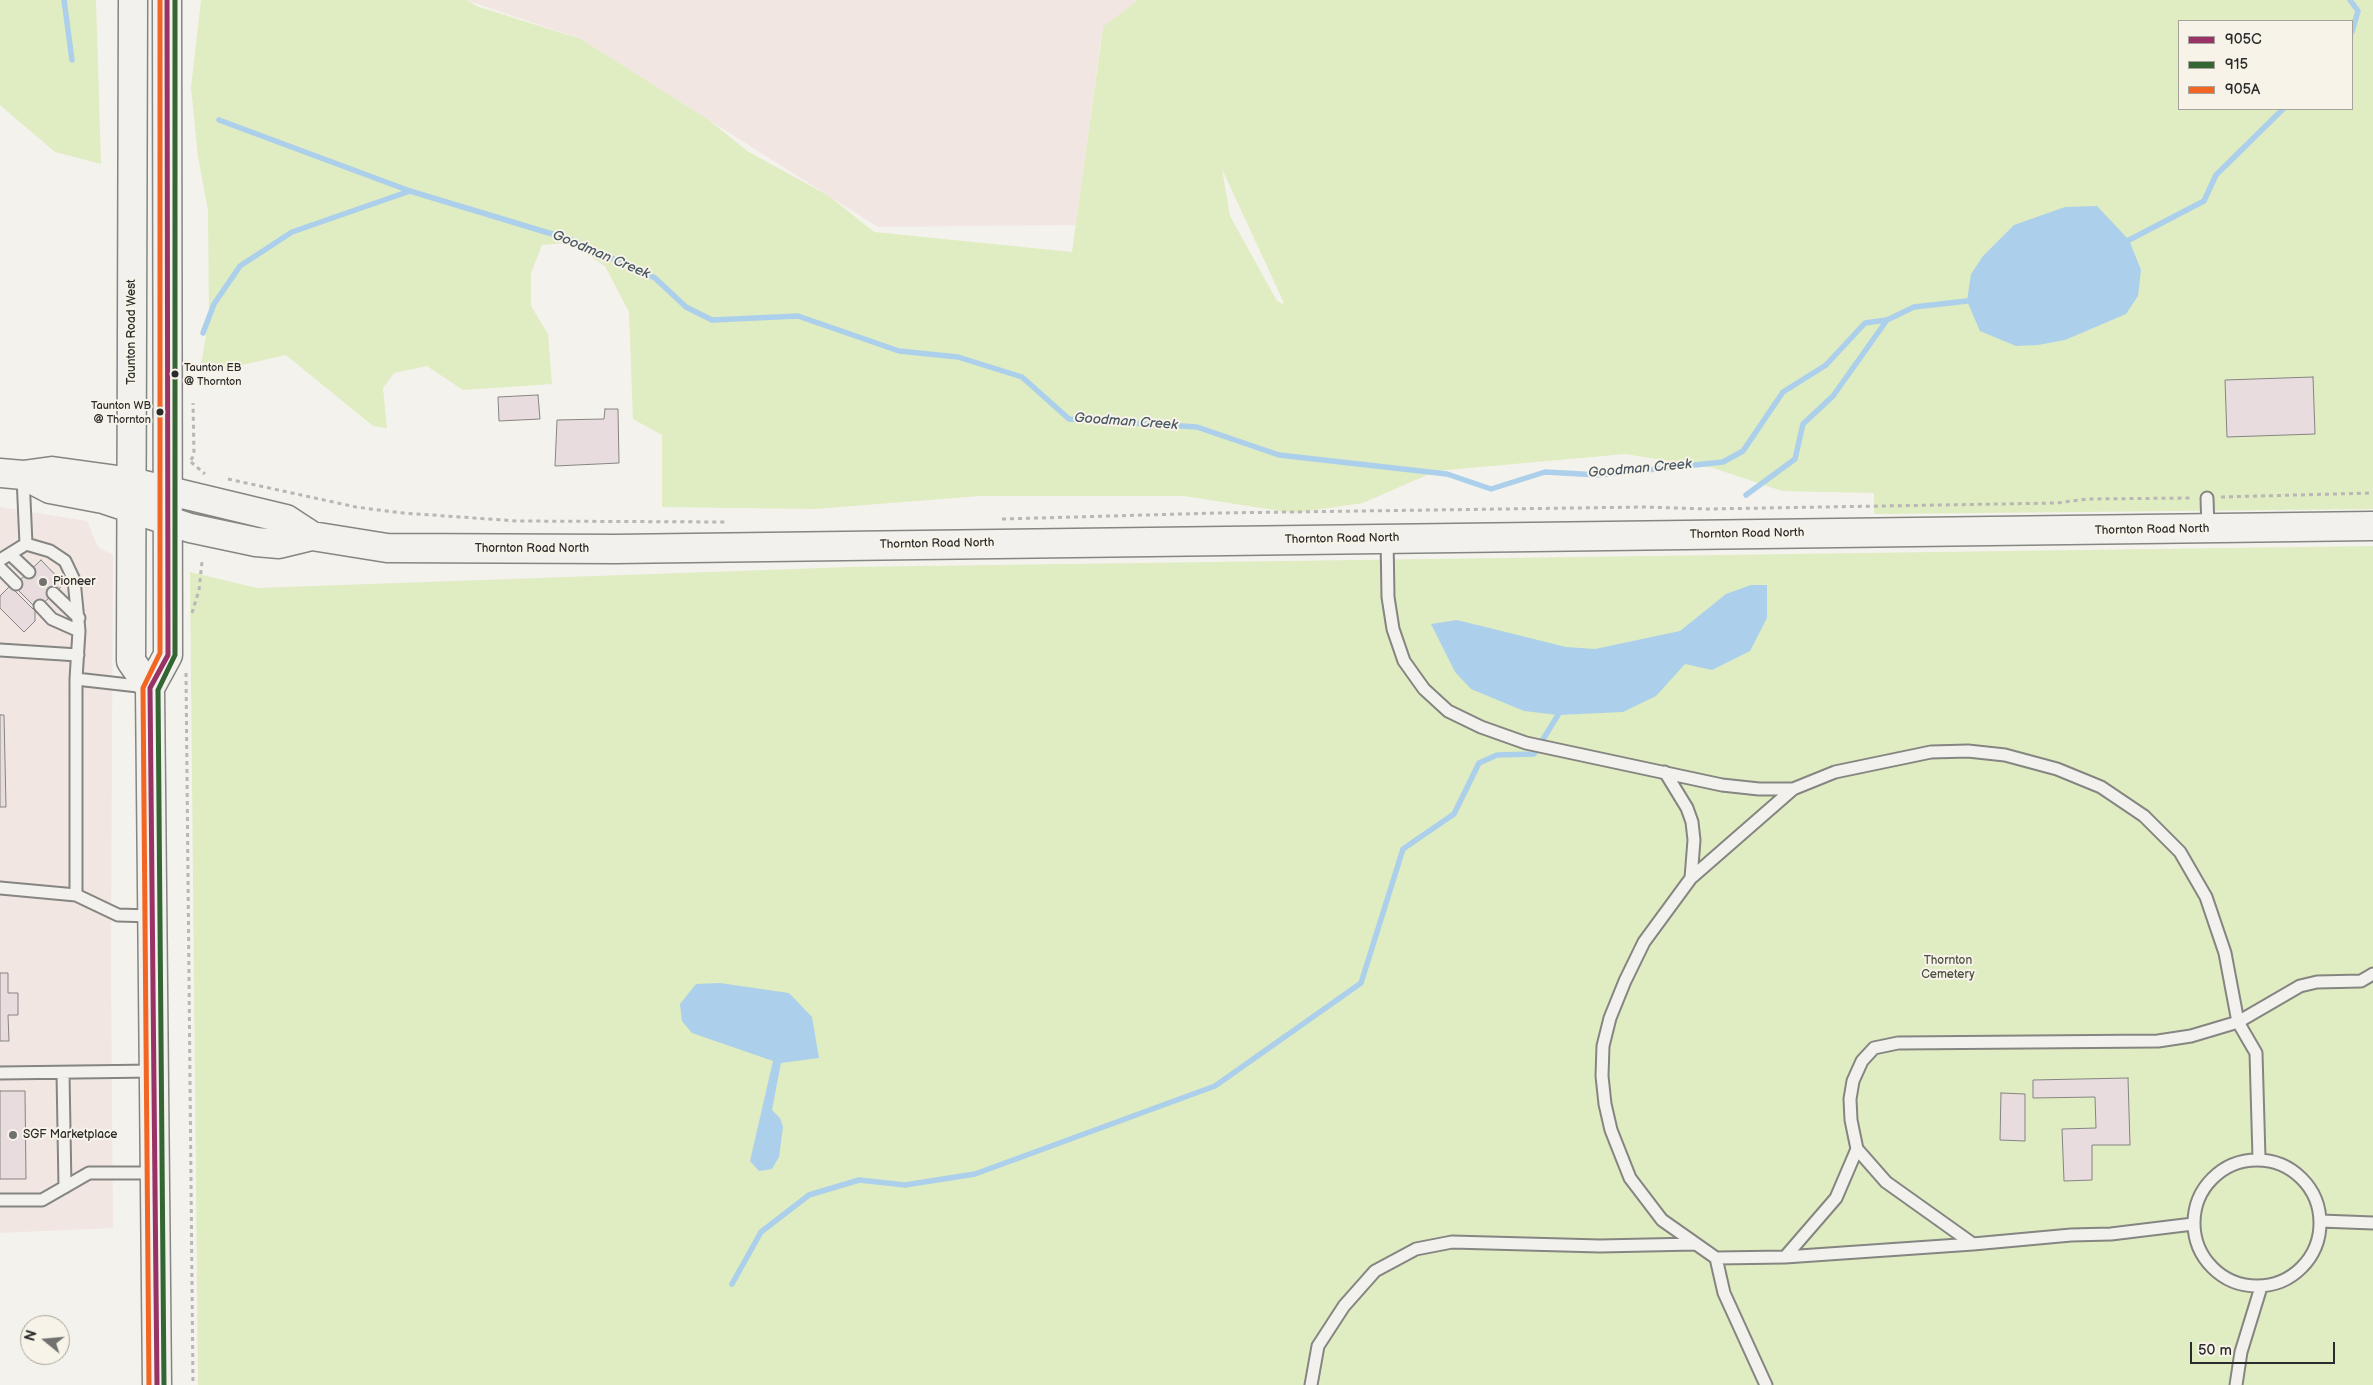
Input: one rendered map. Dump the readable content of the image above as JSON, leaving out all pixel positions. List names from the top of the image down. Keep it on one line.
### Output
{"streets":{"main road":["Taunton Road West","Thornton Road North"]},"crossings":[["Taunton Road West","Thornton Road North"]],"water":["Goodman Creek"],"parks":["Thornton Cemetery"],"places":["Taunton EB @ Thornton","Taunton WB @ Thornton","Pioneer","SGF Marketplace"],"lines":["transit line 905C","transit line 915","transit line 905A"],"legend":["905C","915","905A"],"scale_bar":"50 m","north":"left"}
